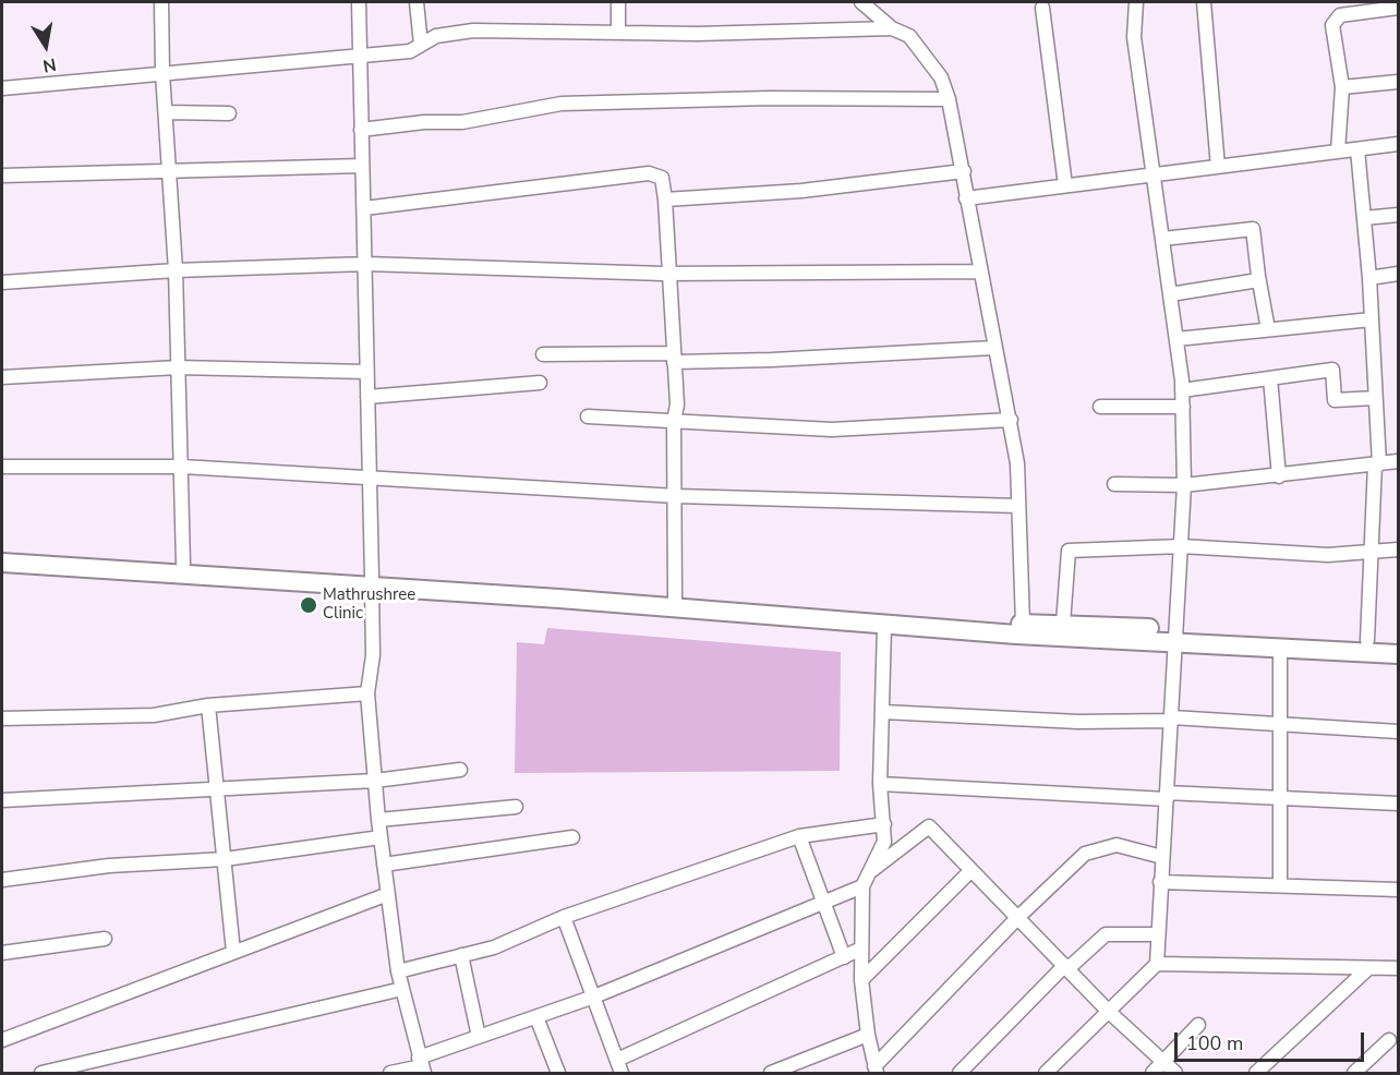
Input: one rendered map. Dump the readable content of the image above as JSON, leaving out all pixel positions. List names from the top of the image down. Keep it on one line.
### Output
{"places":["Mathrushree Clinic"],"scale_bar":"100 m","north":"bottom"}
